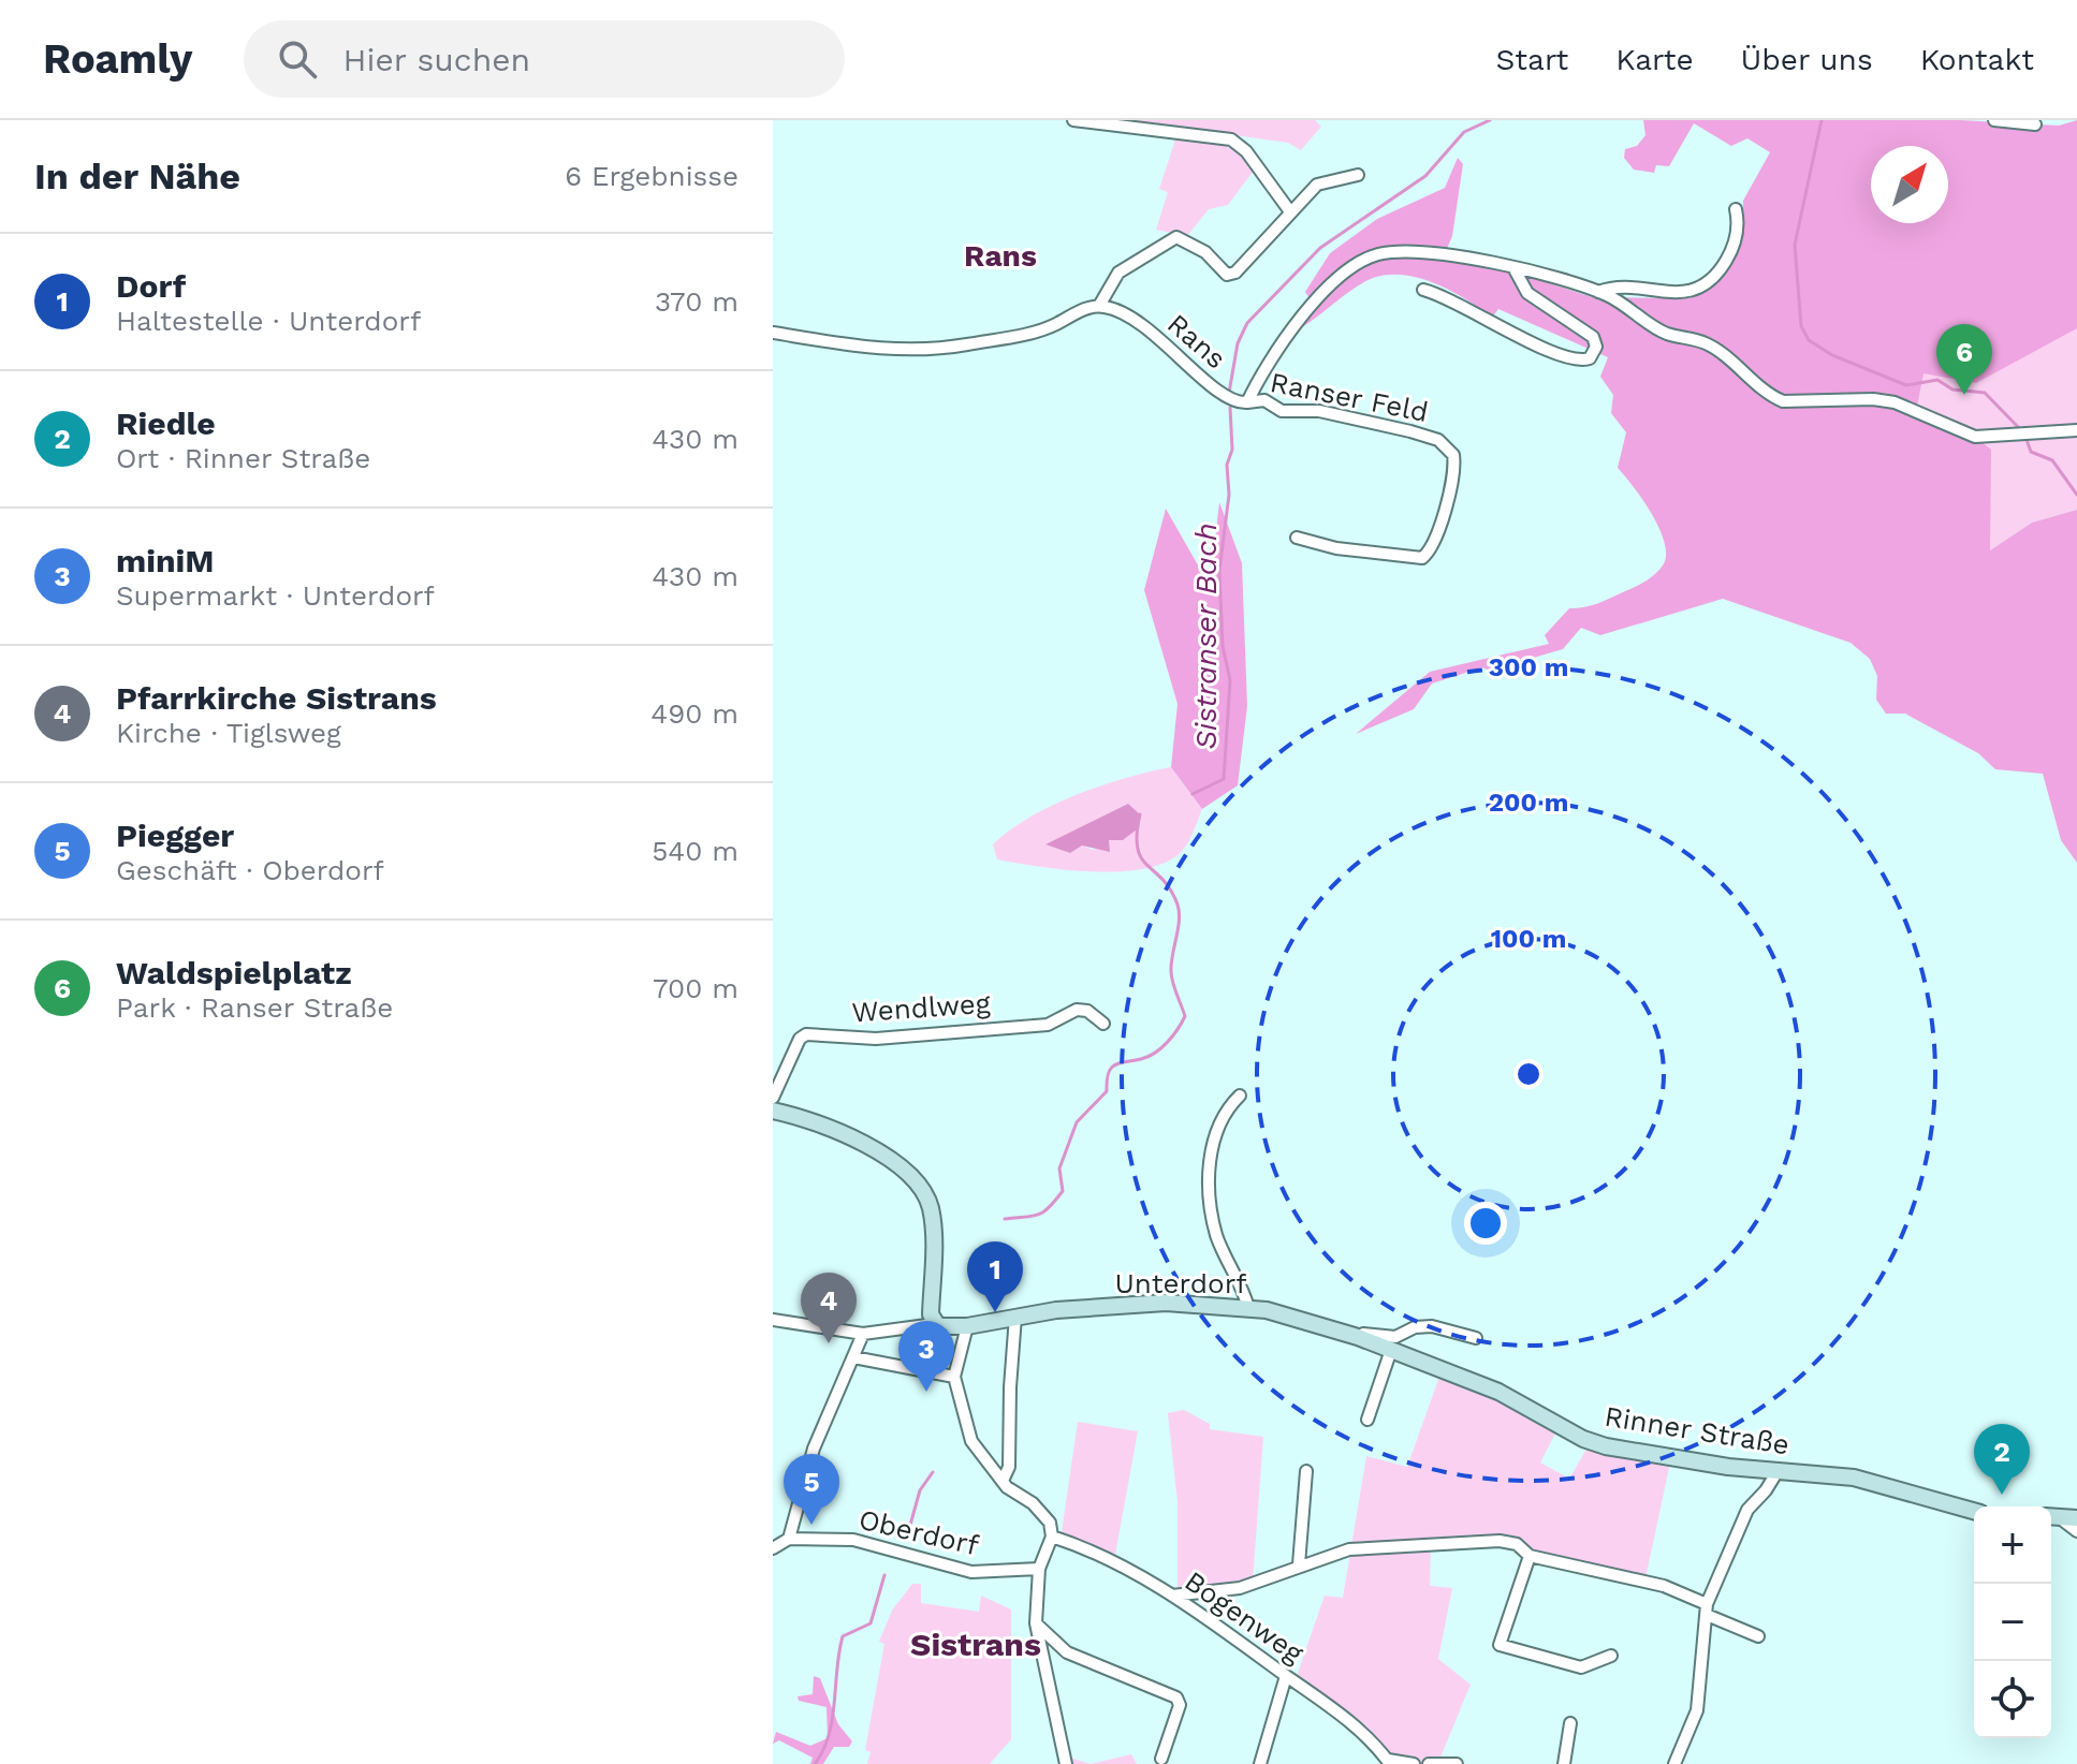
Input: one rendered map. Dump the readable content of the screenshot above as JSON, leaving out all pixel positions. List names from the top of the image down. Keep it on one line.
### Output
{"streets":{"main road":["Unterdorf","Rinner Straße"],"street":["Rans","Ranser Feld","Wendlweg","Oberdorf","Bogenweg"]},"crossings":[["Rans","Ranser Feld"],["Unterdorf","Rinner Straße"]],"districts":["Rans","Sistrans"],"water":["Sistranser Bach"],"north":"top right","page":{"header":"Roamly","search":"Hier suchen","nav":["Start","Karte","Über uns","Kontakt"],"heading":["In der Nähe","6 Ergebnisse"],"list":[{"mark":"1","name":"Dorf","note":"Haltestelle · Unterdorf","value":"370 m"},{"mark":"2","name":"Riedle","note":"Ort · Rinner Straße","value":"430 m"},{"mark":"3","name":"miniM","note":"Supermarkt · Unterdorf","value":"430 m"},{"mark":"4","name":"Pfarrkirche Sistrans","note":"Kirche · Tiglsweg","value":"490 m"},{"mark":"5","name":"Piegger","note":"Geschäft · Oberdorf","value":"540 m"},{"mark":"6","name":"Waldspielplatz","note":"Park · Ranser Straße","value":"700 m"}],"pins":["6","1","4","3","2","5"],"map_buttons":["+","−"]},"rings":["300 m","200 m","100 m"]}
